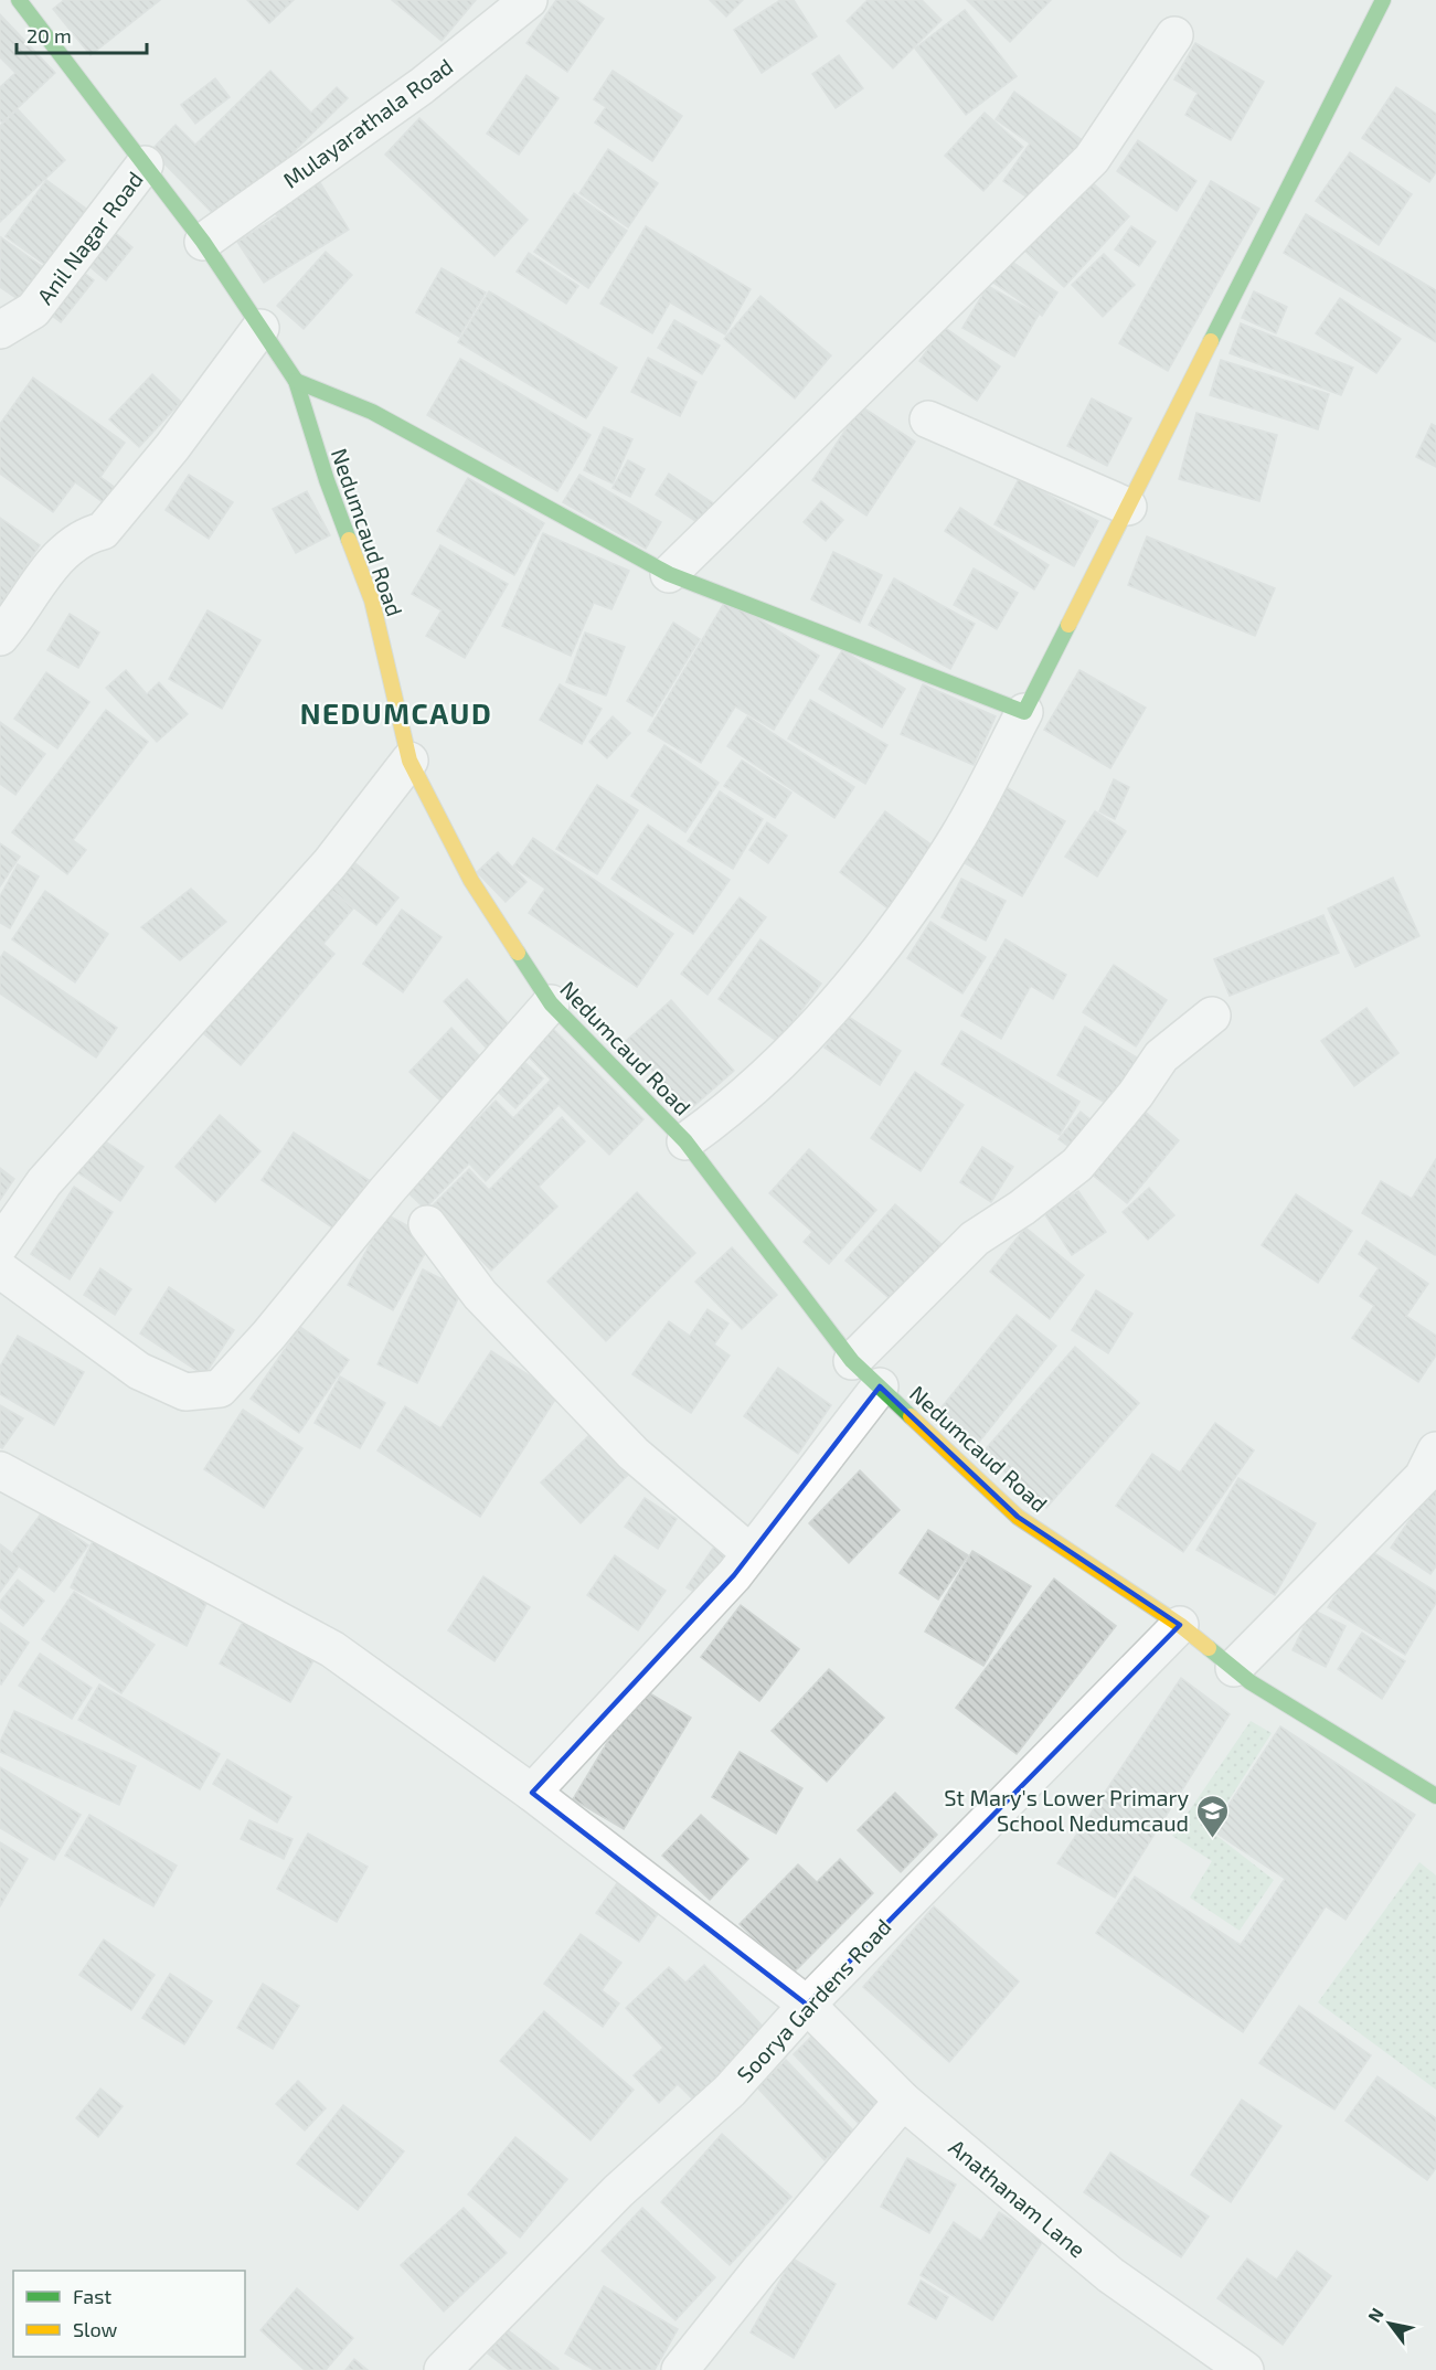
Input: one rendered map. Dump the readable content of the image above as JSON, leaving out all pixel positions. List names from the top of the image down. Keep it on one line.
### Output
{"streets":{"main road":["Nedumcaud Road"],"street":["Mulayarathala Road","Anil Nagar Road","Soorya Gardens Road","Anathanam Lane"]},"crossings":[["Mulayarathala Road","Nedumcaud Road"],["Anil Nagar Road","Nedumcaud Road"],["Nedumcaud Road","Soorya Gardens Road"],["Soorya Gardens Road","Anathanam Lane"]],"districts":["NEDUMCAUD"],"places":{"school or university":["St Mary's Lower Primary School Nedumcaud"]},"legend":["Fast","Slow"],"scale_bar":"20 m","north":"top left"}
